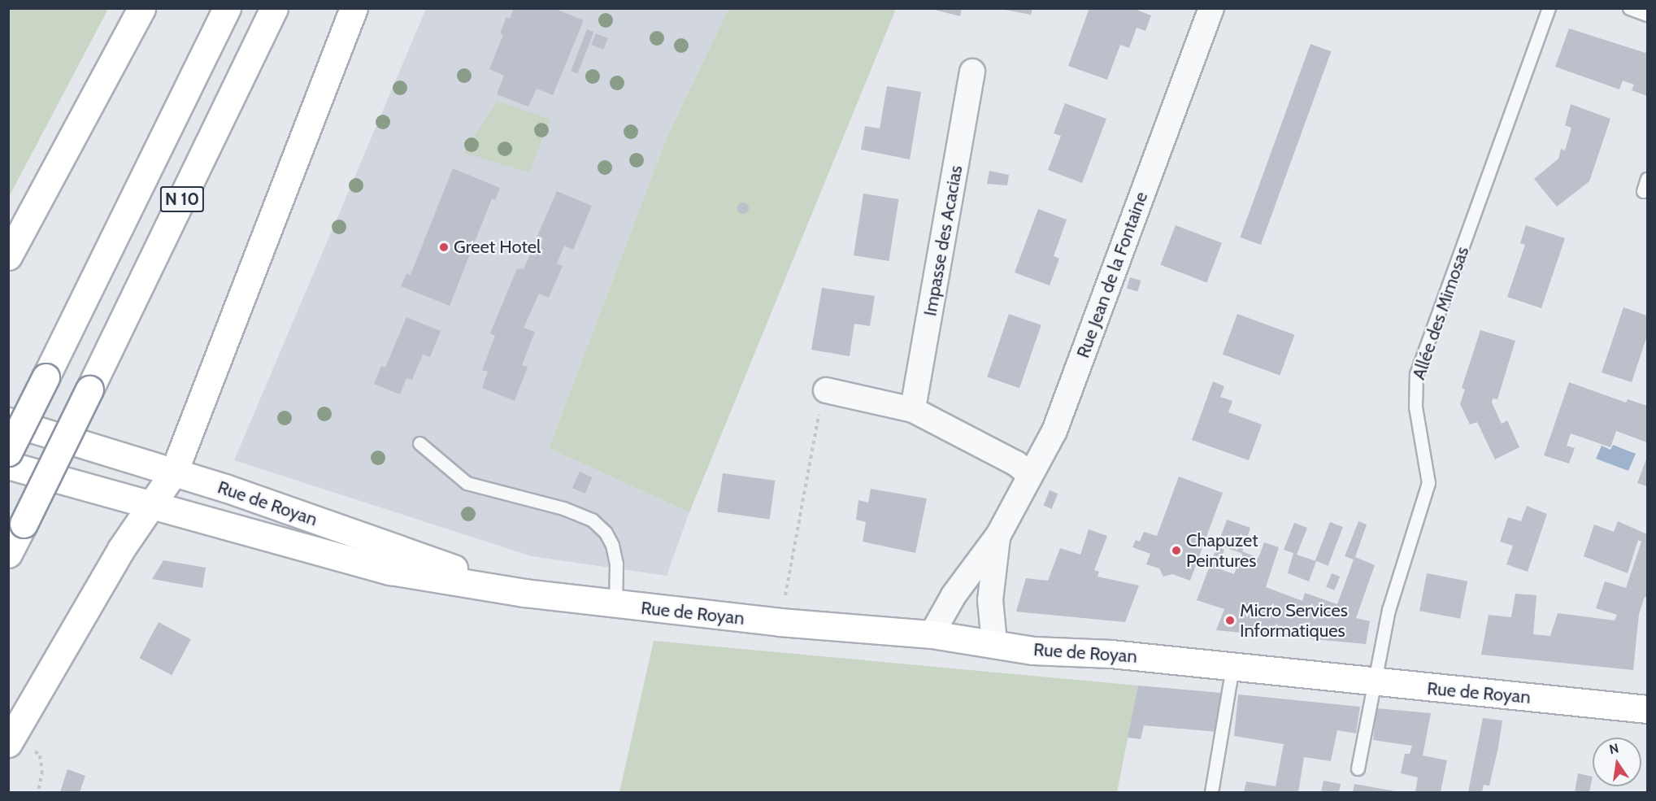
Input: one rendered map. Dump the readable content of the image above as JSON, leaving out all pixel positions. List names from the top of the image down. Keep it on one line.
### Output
{"streets":{"main road":["N 10","Rue de Royan"],"street":["Impasse des Acacias","Rue Jean de la Fontaine"],"lane":["Allée des Mimosas"]},"crossings":[["Rue Jean de la Fontaine","Rue de Royan"],["Allée des Mimosas","Rue de Royan"]],"places":["Greet Hotel","Chapuzet Peintures","Micro Services Informatiques"],"north":"top"}
